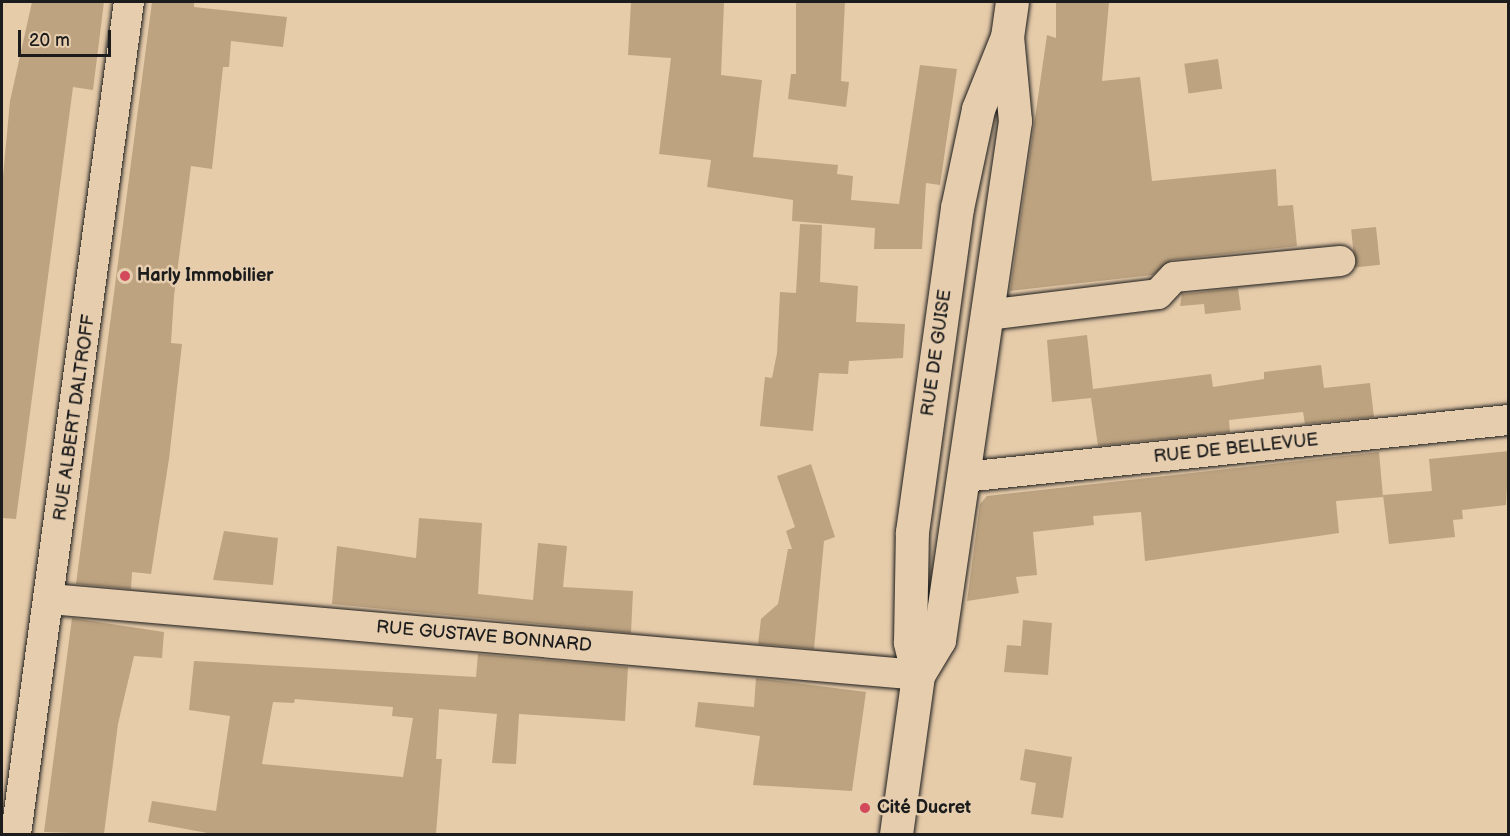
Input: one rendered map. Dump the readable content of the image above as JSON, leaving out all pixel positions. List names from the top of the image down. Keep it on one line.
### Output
{"streets":{"main road":["RUE DE GUISE"],"street":["RUE ALBERT DALTROFF","RUE DE BELLEVUE","RUE GUSTAVE BONNARD"]},"crossings":[["RUE DE GUISE","RUE DE BELLEVUE"],["RUE DE GUISE","RUE GUSTAVE BONNARD"],["RUE ALBERT DALTROFF","RUE GUSTAVE BONNARD"]],"places":["Harly Immobilier","Cité Ducret"],"scale_bar":"20 m"}
